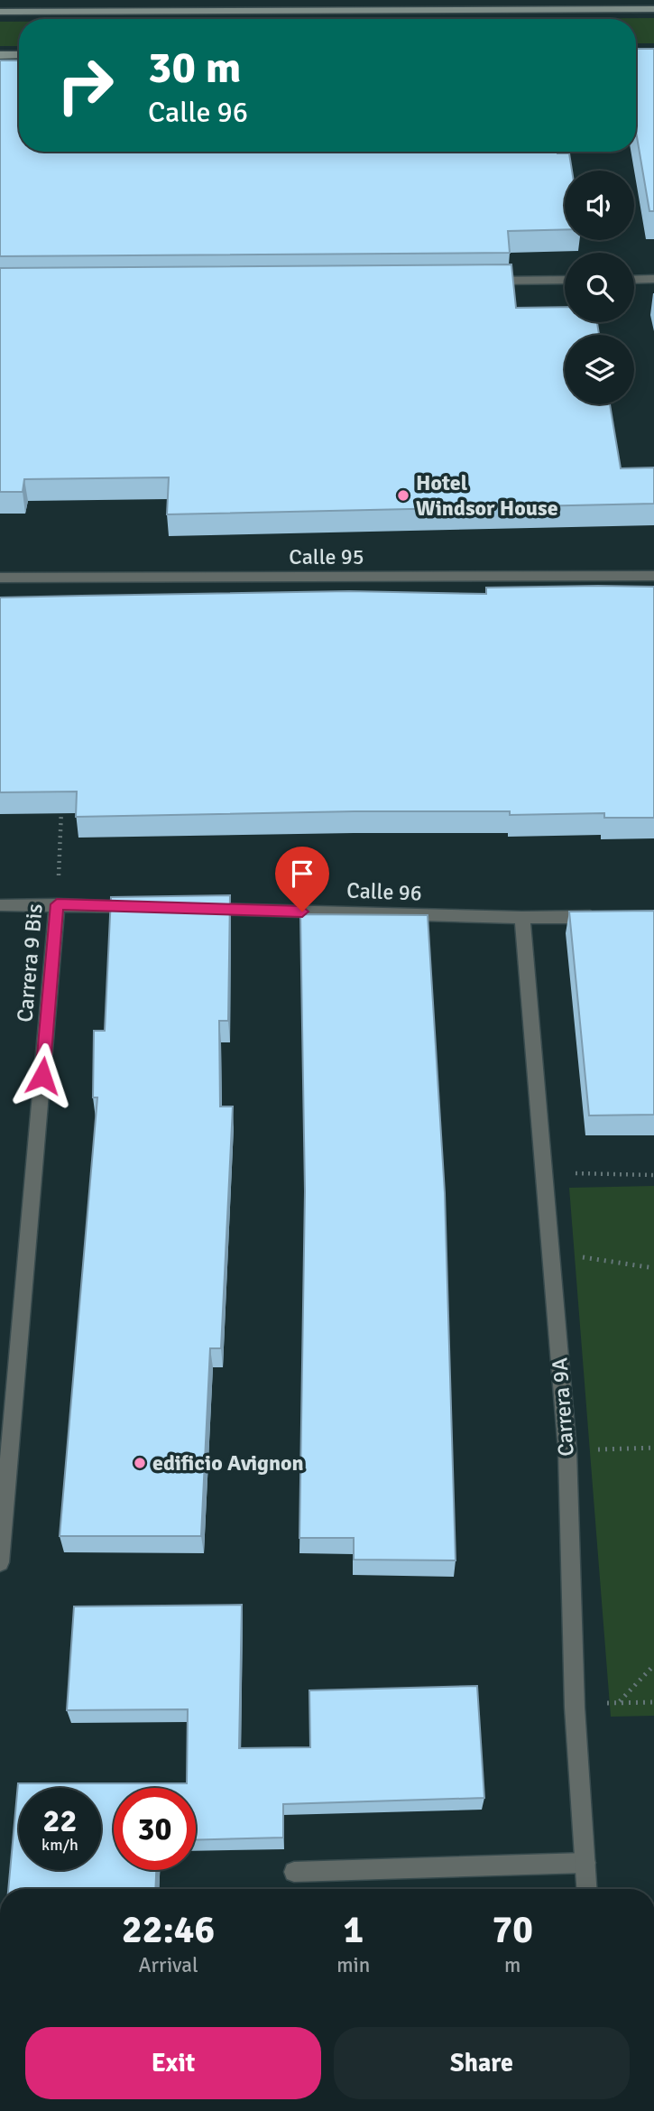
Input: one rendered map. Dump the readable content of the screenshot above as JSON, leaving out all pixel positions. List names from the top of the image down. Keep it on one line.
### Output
{"streets":{"street":["Calle 95","Calle 96","Carrera 9 Bis","Carrera 9A"]},"crossings":[["Calle 96","Carrera 9A"]],"places":["Hotel Windsor House","edificio Avignon"],"page":{"turn":["30 m","Calle 96"],"speed":"22 km/h","limit":"30","eta":["22:46","Arrival","1","min","70","m"],"buttons":["Exit","Share"]}}
